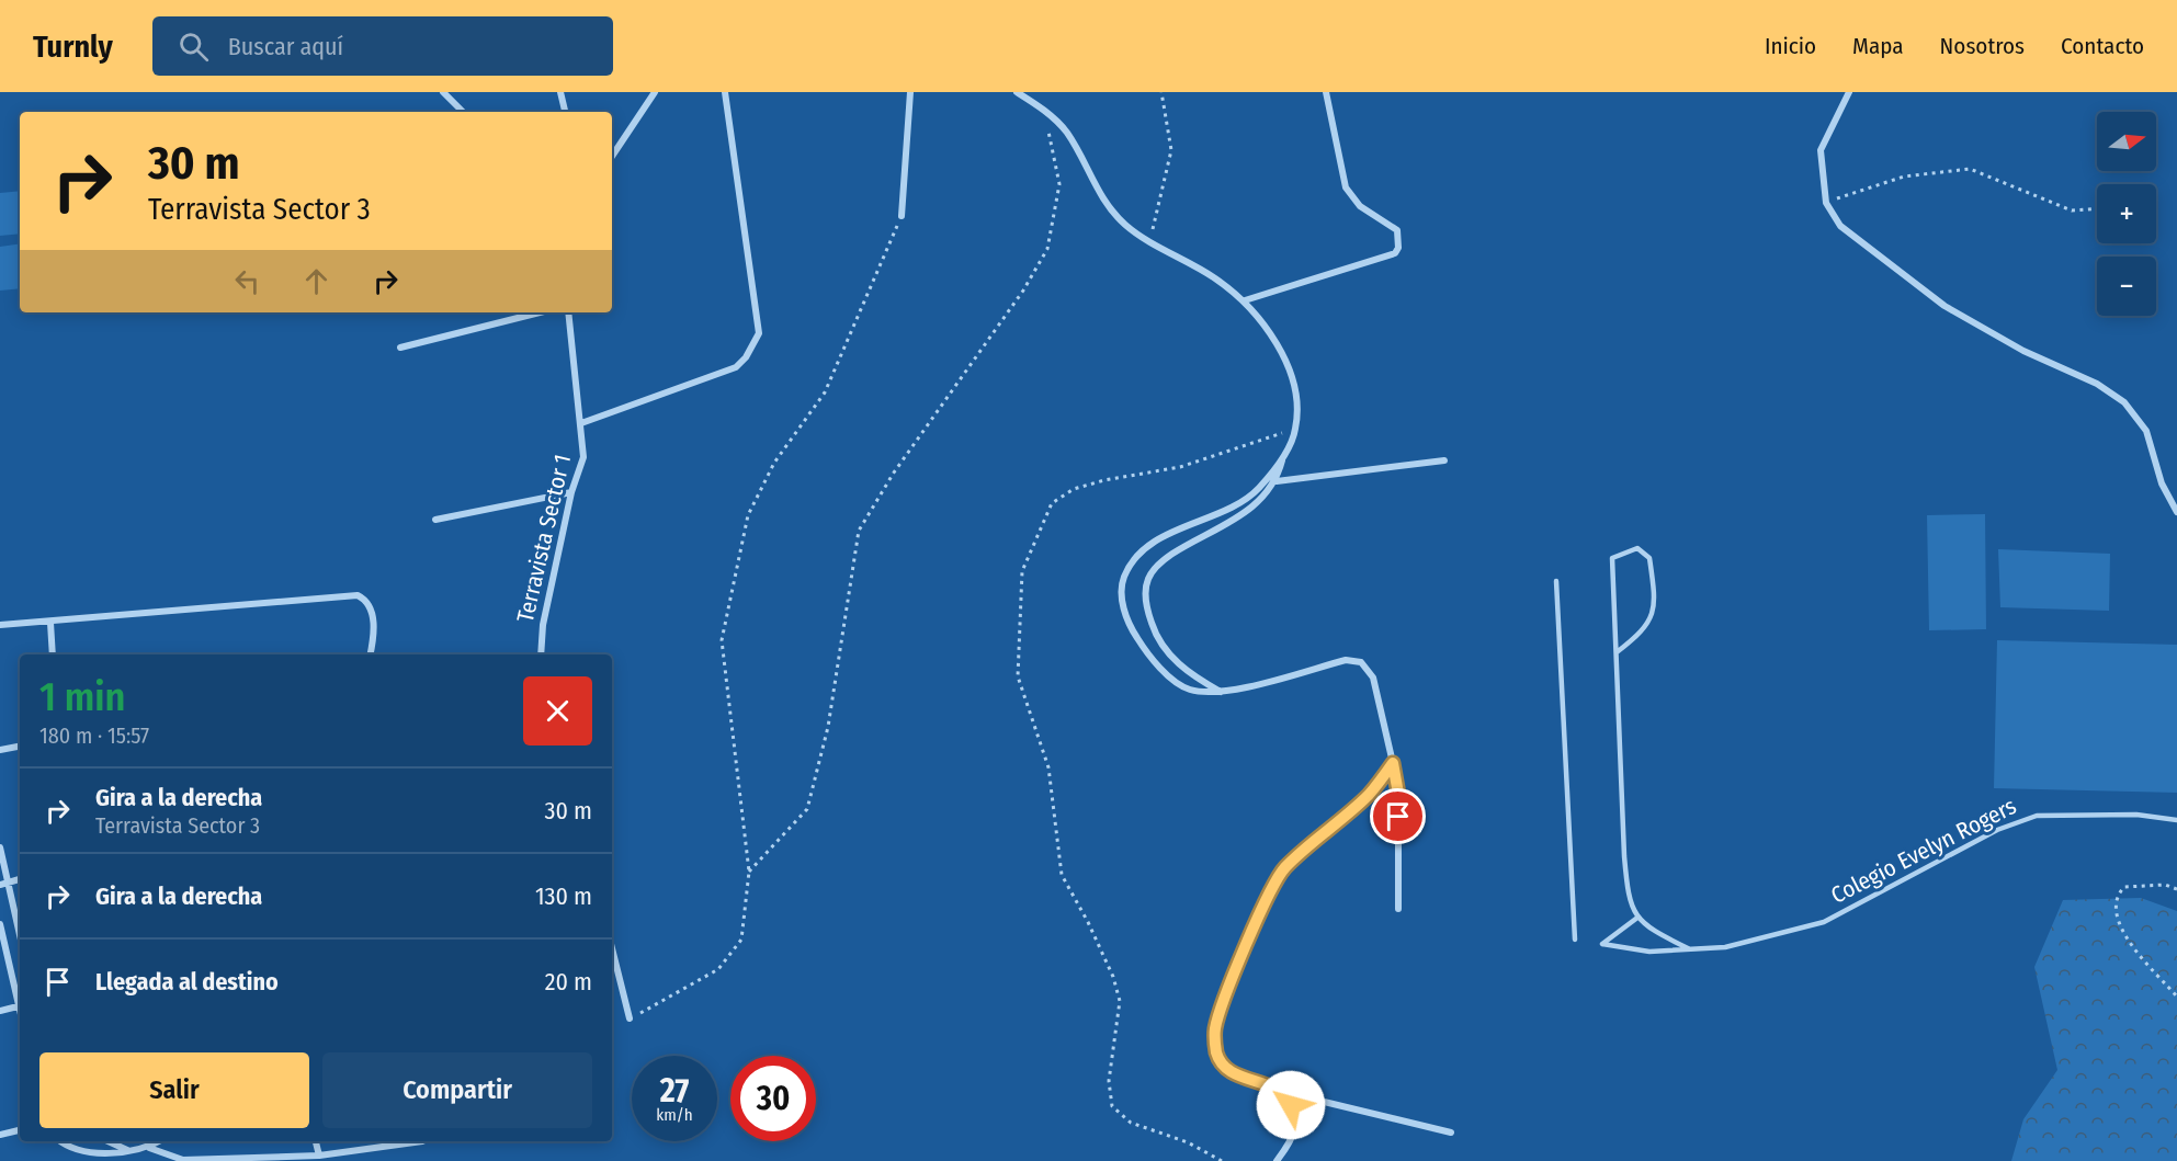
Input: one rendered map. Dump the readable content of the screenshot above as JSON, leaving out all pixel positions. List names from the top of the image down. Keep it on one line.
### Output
{"streets":{"street":["Terravista Sector 1"],"lane":["Colegio Evelyn Rogers"]},"north":"right","page":{"header":"Turnly","search":"Buscar aquí","nav":["Inicio","Mapa","Nosotros","Contacto"],"map_buttons":["+","−"],"turn":["30 m","Terravista Sector 3"],"heading":["1 min","180 m · 15:57"],"list":[{"name":"Gira a la derecha","note":"Terravista Sector 3","value":"30 m"},{"name":"Gira a la derecha","value":"130 m"},{"name":"Llegada al destino","value":"20 m"}],"buttons":["Salir","Compartir"],"speed":"27 km/h","limit":"30"}}
